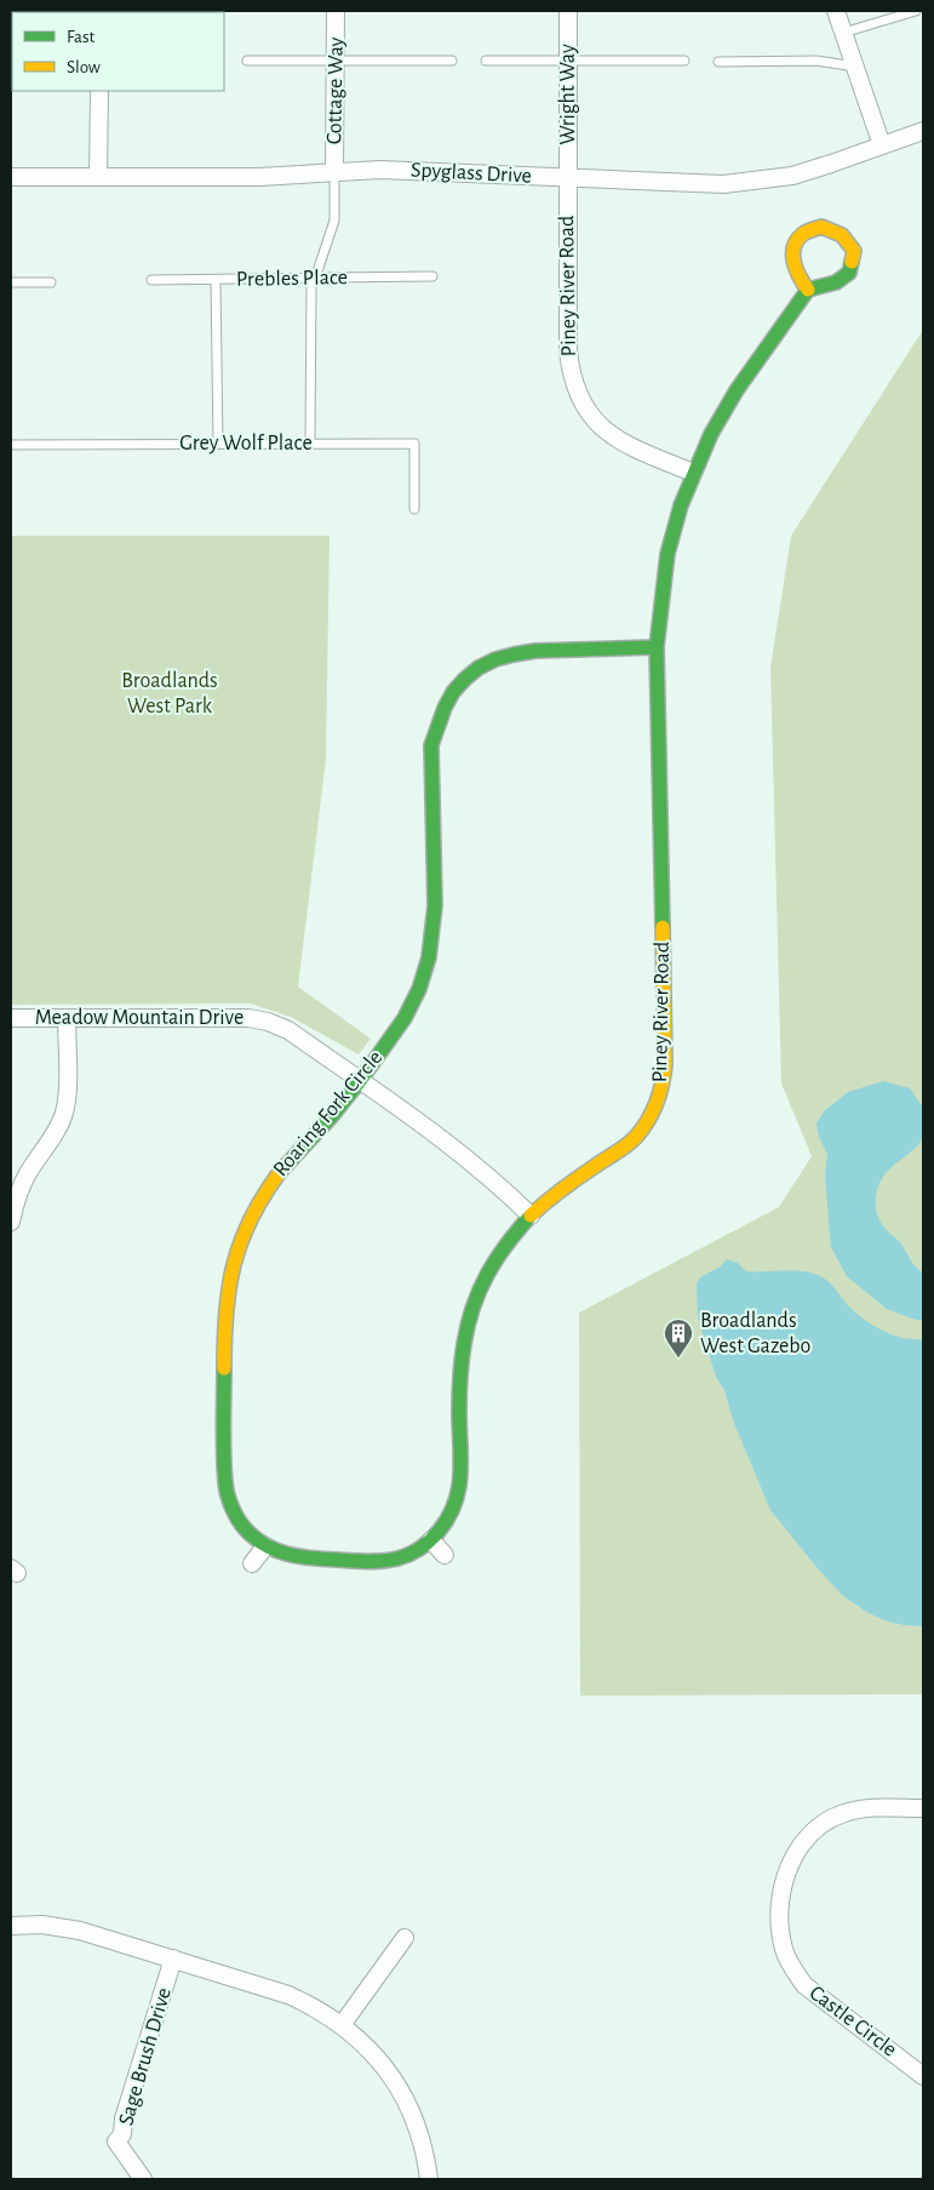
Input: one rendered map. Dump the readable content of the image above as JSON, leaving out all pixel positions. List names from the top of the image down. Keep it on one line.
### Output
{"streets":{"street":["Cottage Way","Wright Way","Spyglass Drive","Piney River Road","Meadow Mountain Drive","Roaring Fork Circle","Castle Circle","Sage Brush Drive"],"lane":["Prebles Place","Grey Wolf Place"]},"crossings":[["Cottage Way","Spyglass Drive"],["Wright Way","Spyglass Drive"],["Wright Way","Piney River Road"],["Spyglass Drive","Piney River Road"],["Piney River Road","Meadow Mountain Drive"],["Piney River Road","Roaring Fork Circle"],["Meadow Mountain Drive","Roaring Fork Circle"]],"parks":["Broadlands West Park"],"places":{"building":["Broadlands West Gazebo"]},"legend":["Fast","Slow"]}
